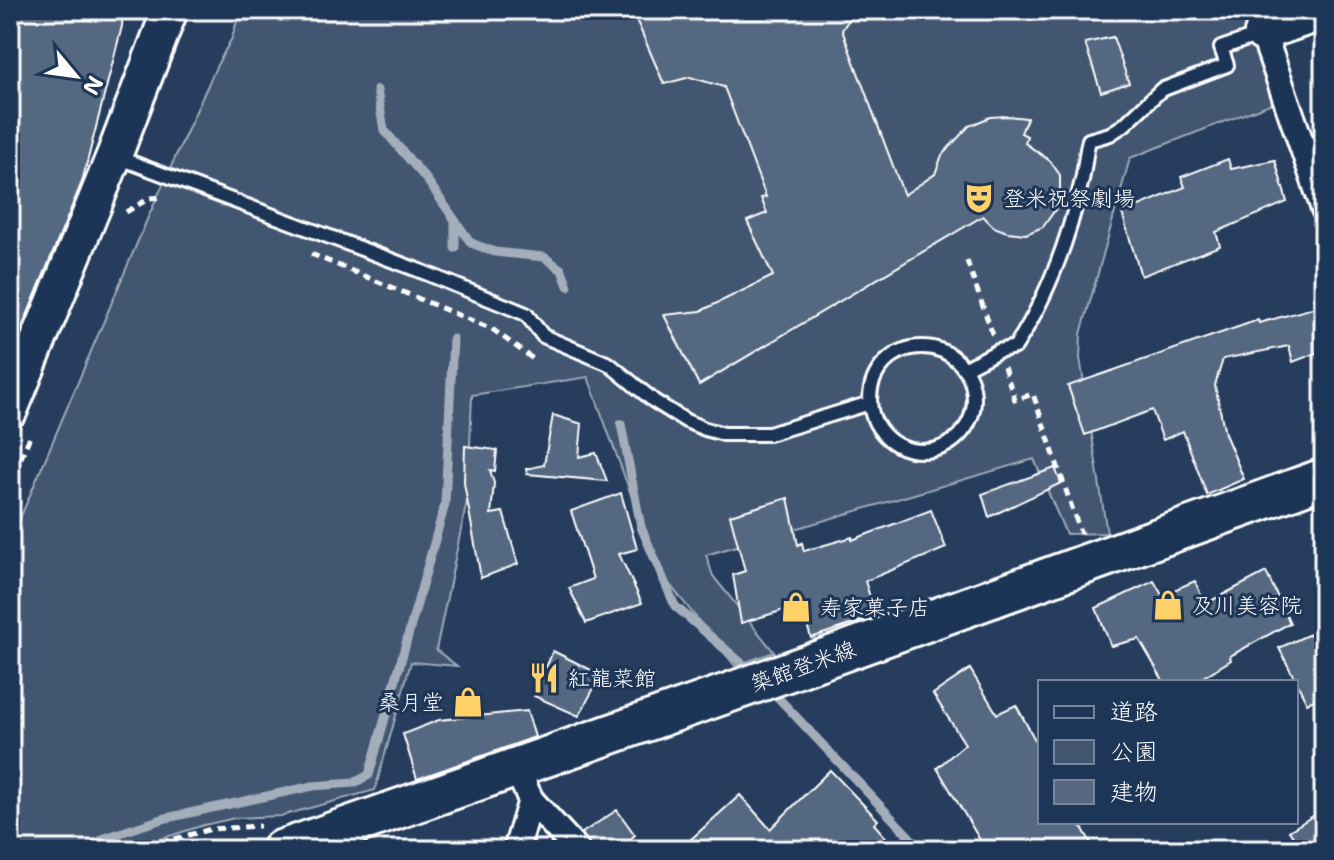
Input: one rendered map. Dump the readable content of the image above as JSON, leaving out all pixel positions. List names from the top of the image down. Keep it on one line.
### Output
{"streets":{"main road":["築館登米線"]},"places":{"theatre":["登米祝祭劇場"],"shop":["及川美容院","寿家菓子店","桑月堂"],"restaurant":["紅龍菜館"]},"legend":["道路","公園","建物"],"north":"bottom right"}
